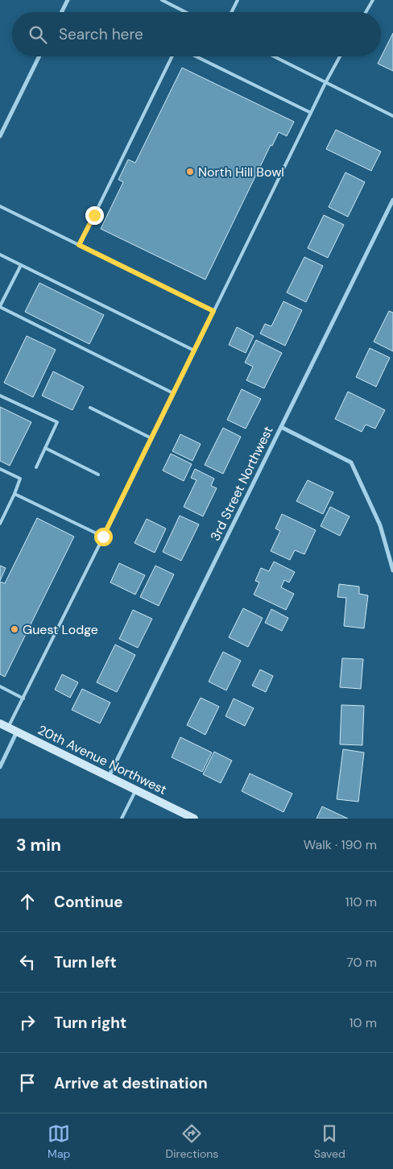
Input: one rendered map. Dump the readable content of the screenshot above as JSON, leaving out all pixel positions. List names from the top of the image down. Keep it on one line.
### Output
{"streets":{"street":["3rd Street Northwest","20th Avenue Northwest"]},"crossings":[["3rd Street Northwest","20th Avenue Northwest"]],"places":["North Hill Bowl","Guest Lodge"],"page":{"search":"Search here","heading":["3 min","Walk · 190 m"],"list":[["Continue","110 m"],["Turn left","70 m"],["Turn right","10 m"],"Arrive at destination"],"nav":["Map","Directions","Saved"]}}
